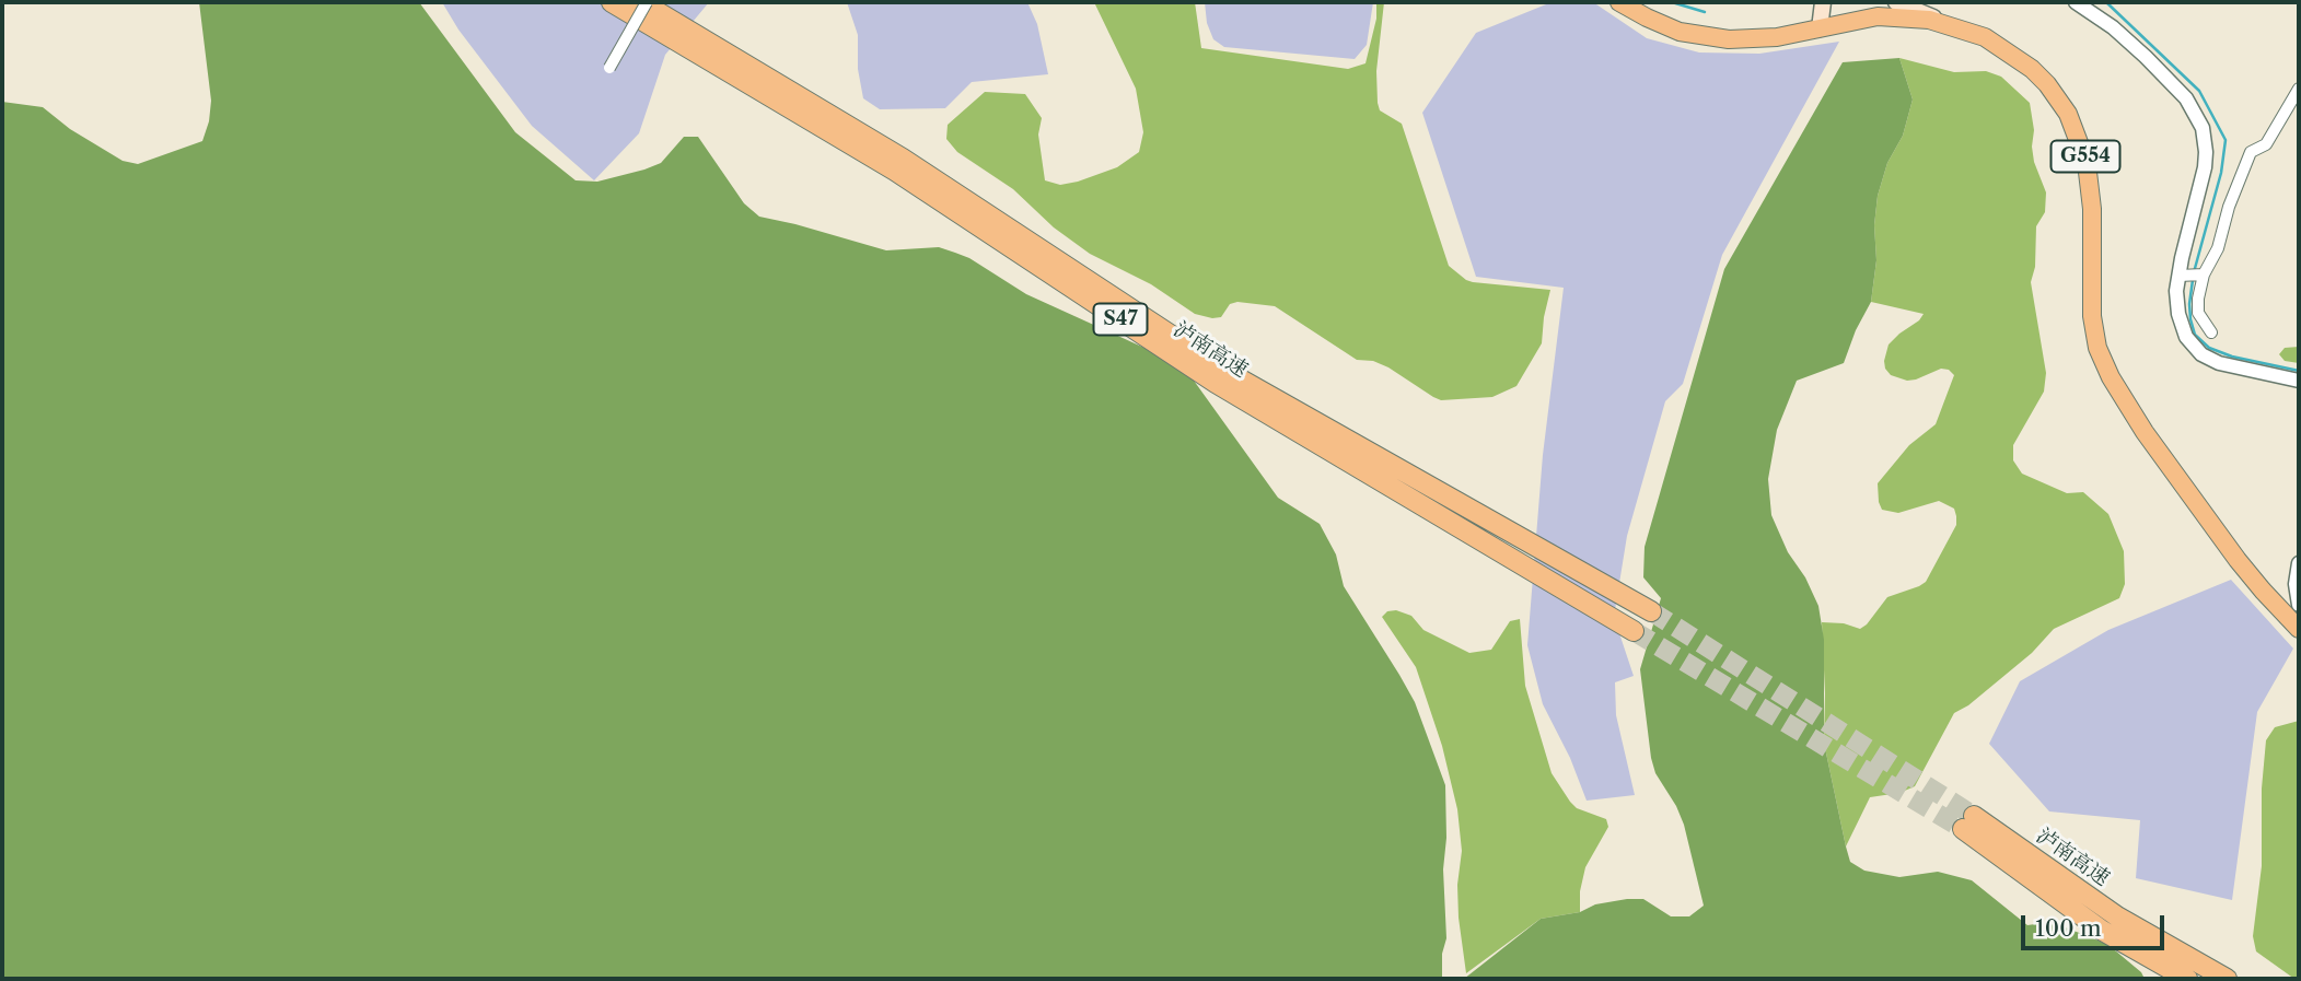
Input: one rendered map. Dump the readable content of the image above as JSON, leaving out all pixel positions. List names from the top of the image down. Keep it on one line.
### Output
{"streets":{"highway":["G554","S47","泸南高速"]},"scale_bar":"100 m"}
